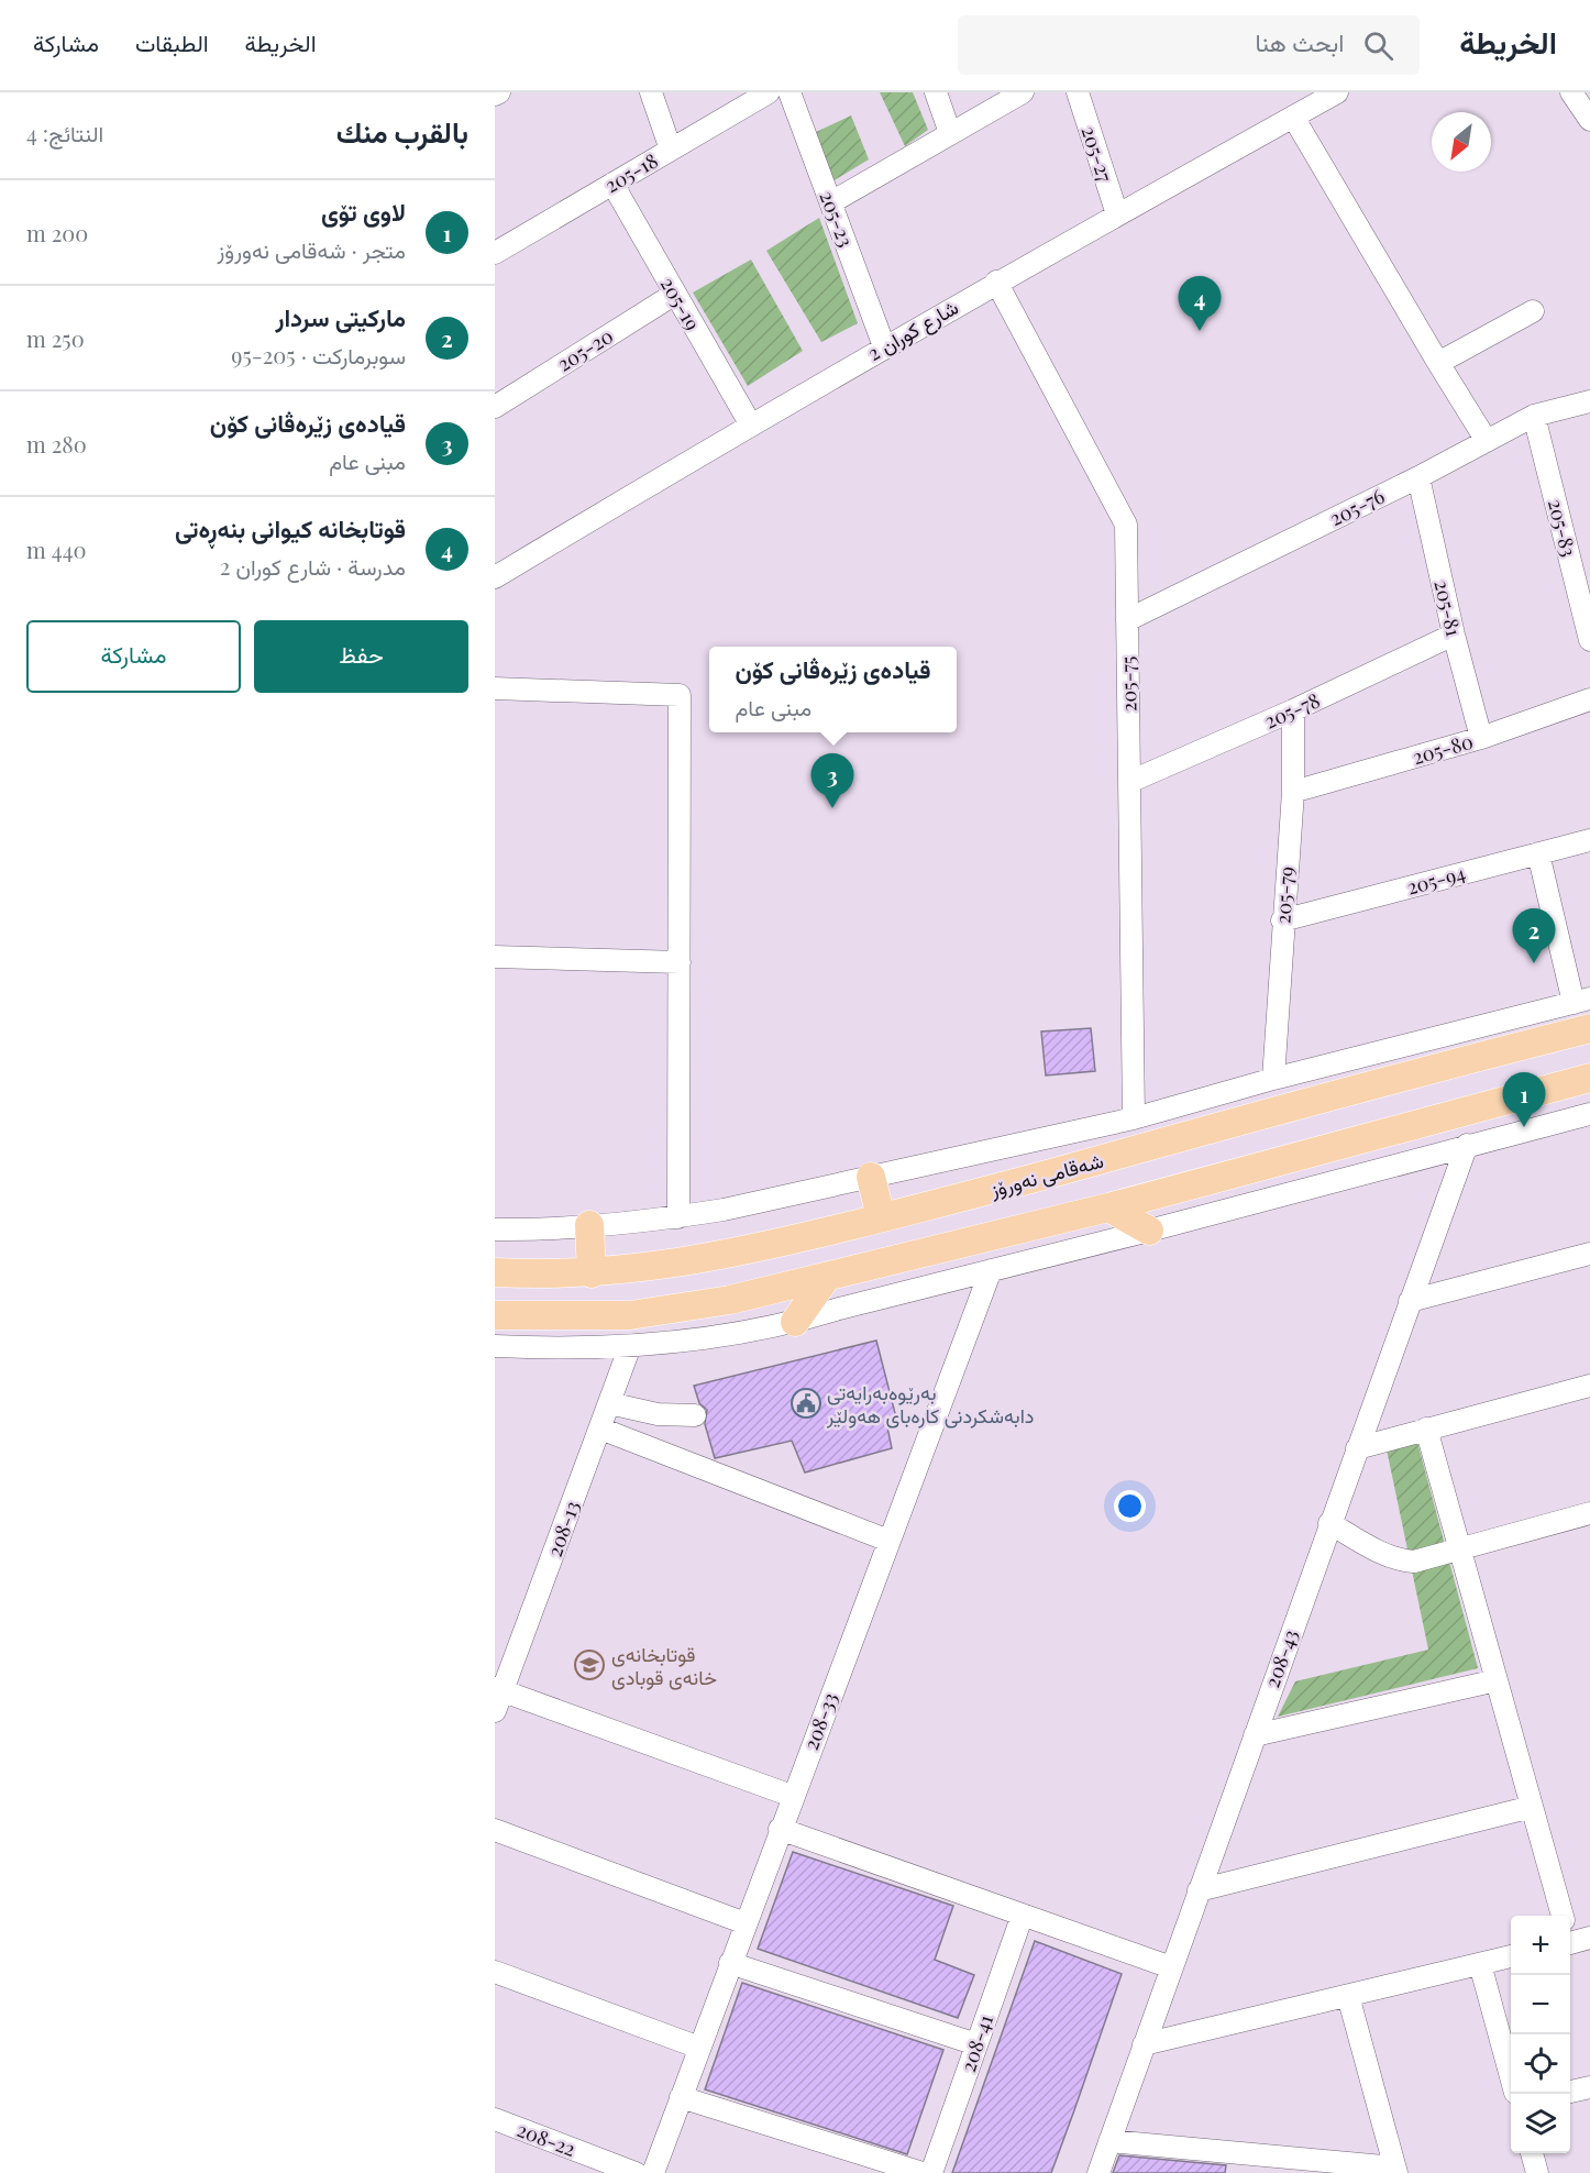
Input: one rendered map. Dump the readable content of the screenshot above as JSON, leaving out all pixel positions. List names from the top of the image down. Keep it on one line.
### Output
{"streets":{"main road":["شەقامی نەورۆز"],"street":["205-27","205-18","205-23","205-19","شارع كوران 2","205-20","205-76","205-83","205-81","205-75","205-78","205-80","205-94","205-79","208-13","208-43","208-33","208-41","208-22"]},"crossings":[["205-27","شارع كوران 2"],["205-18","205-19"],["205-23","شارع كوران 2"],["205-19","شارع كوران 2"],["205-19","205-20"],["شارع كوران 2","205-75"],["205-76","205-83"],["205-76","205-81"],["205-76","205-75"],["205-81","205-78"],["205-81","205-80"],["205-75","205-78"],["205-78","205-79"],["205-80","205-79"],["205-94","205-79"]],"places":{"public building":["بەرێوەبەرایەتی دابەشکردنی کارەبای هەولێر"],"school or university":["قوتابخانەی خانەی قوبادی"]},"north":"bottom left","page":{"header":"الخريطة","search":"ابحث هنا","nav":["الخريطة","الطبقات","مشاركة"],"heading":["بالقرب منك","النتائج: 4"],"list":[{"mark":"1","name":"لاوی تۆی","note":"متجر · شەقامی نەورۆز","value":"200 m"},{"mark":"2","name":"ماركيتى سردار","note":"سوبرماركت · 205-95","value":"250 m"},{"mark":"3","name":"قیادەی زێرەڤانی کۆن","note":"مبنى عام","value":"280 m"},{"mark":"4","name":"قوتابخانە کیوانی بنەڕەتی","note":"مدرسة · شارع كوران 2","value":"440 m"}],"pins":["4","3","2","1"],"buttons":["حفظ","مشاركة"],"popup":["قیادەی زێرەڤانی کۆن","مبنى عام"],"map_buttons":["+","−"]}}
